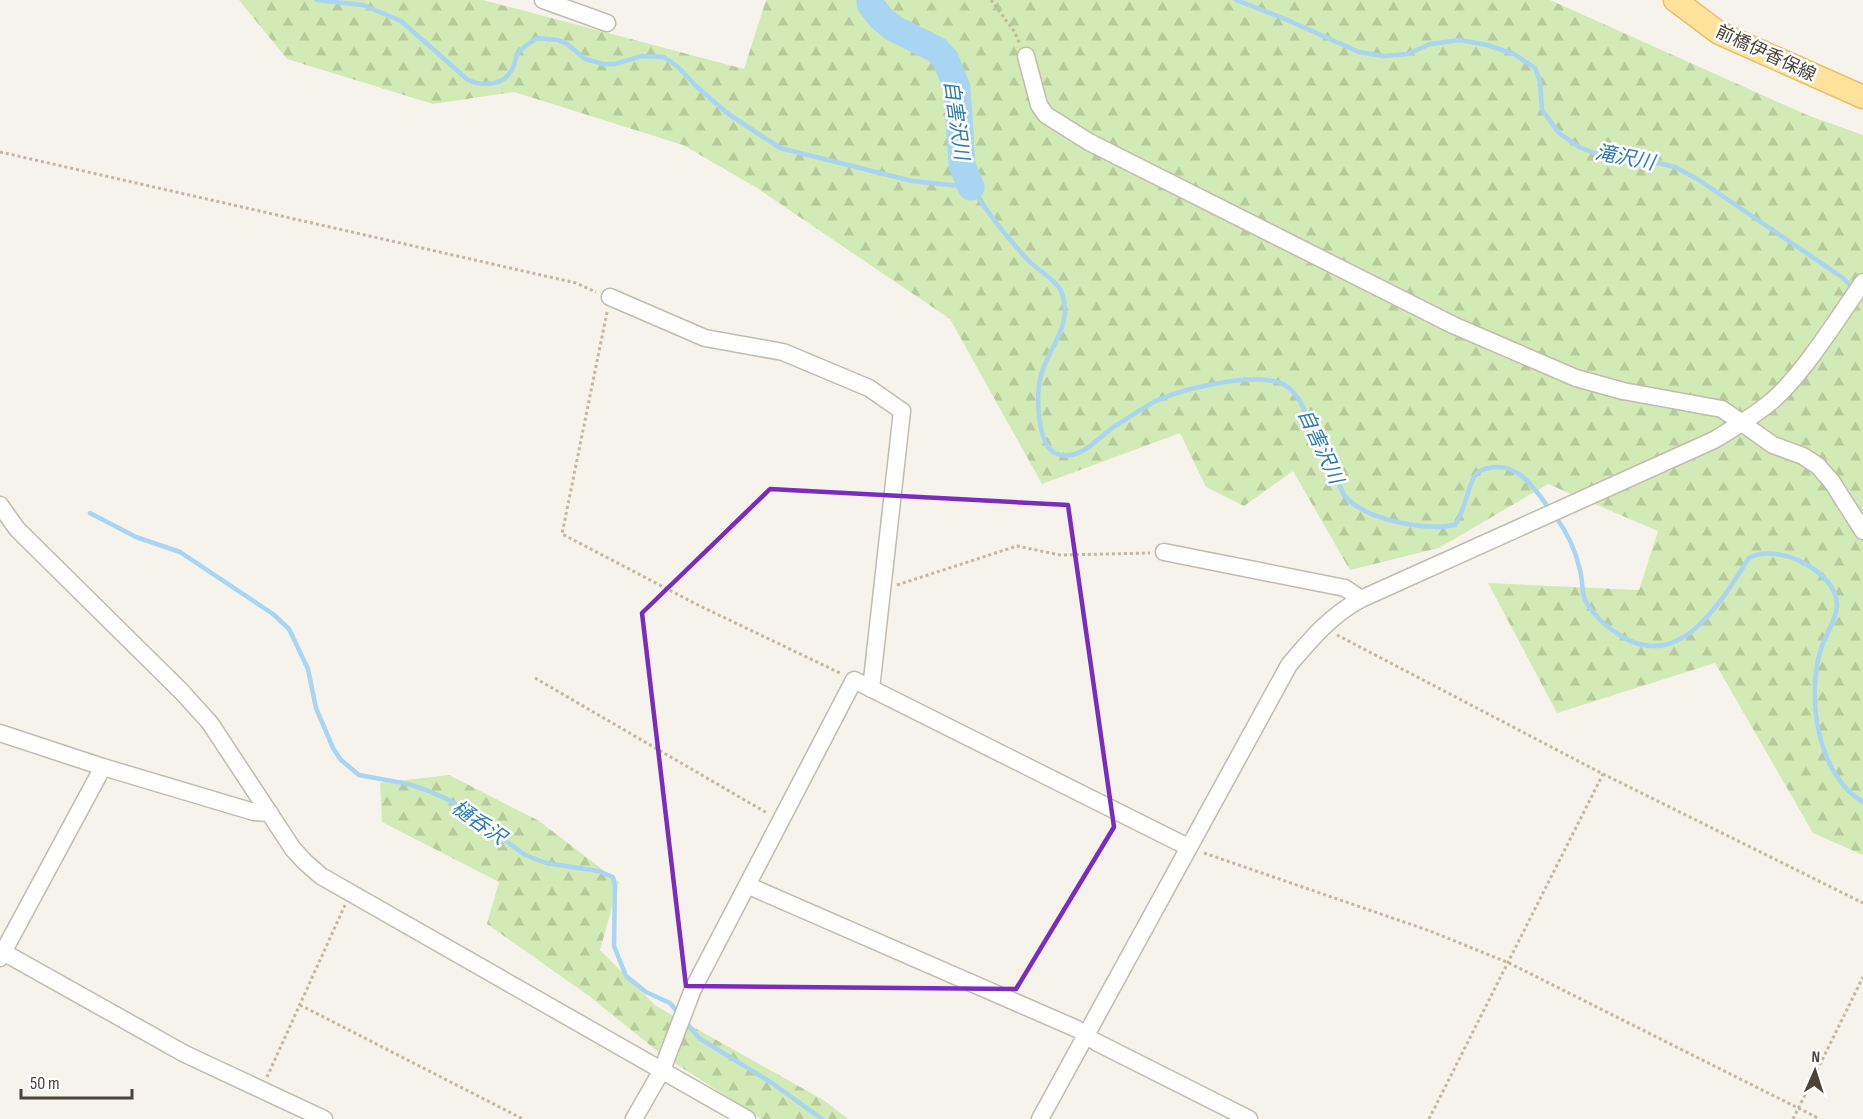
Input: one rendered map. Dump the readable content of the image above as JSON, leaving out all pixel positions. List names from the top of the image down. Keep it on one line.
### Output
{"streets":{"main road":["前橋伊香保線"]},"water":["自害沢川","滝沢川","樋呑沢"],"scale_bar":"50 m","north":"top"}
